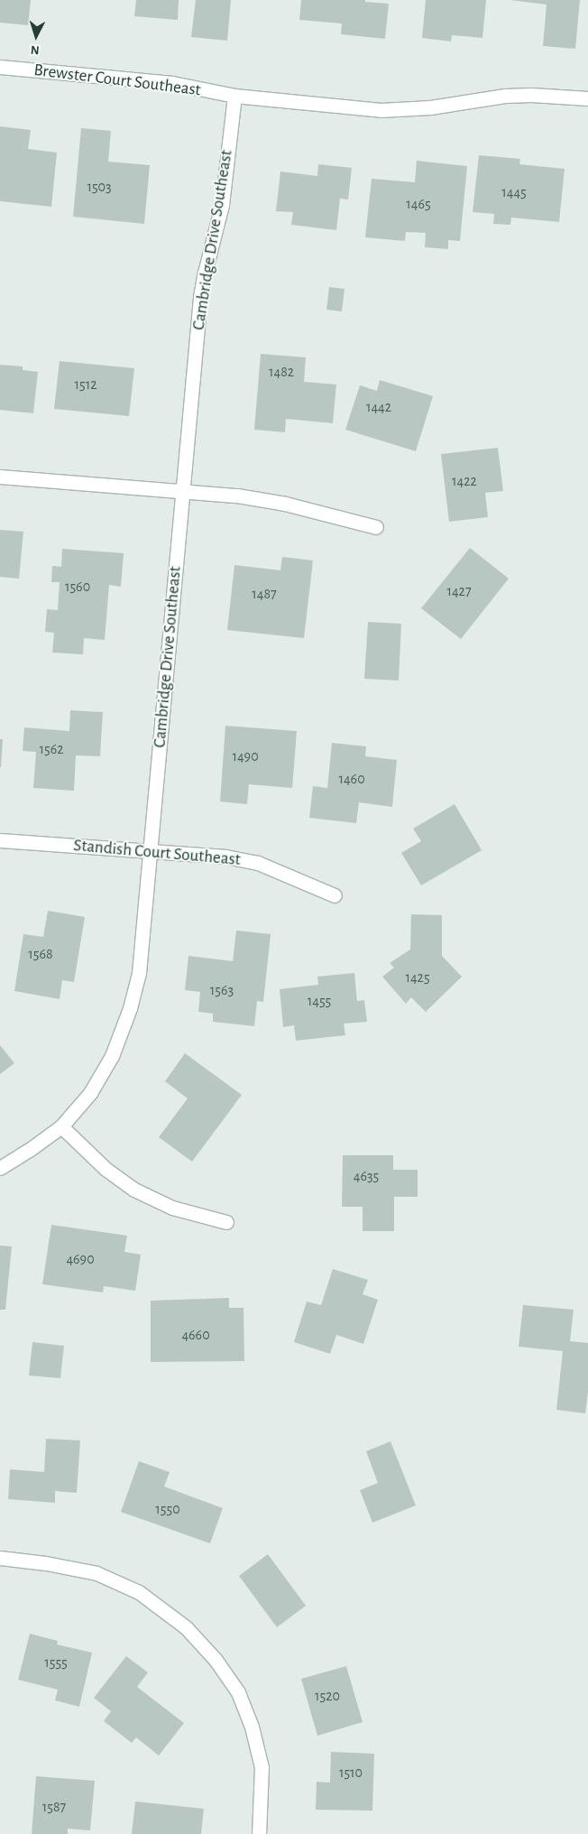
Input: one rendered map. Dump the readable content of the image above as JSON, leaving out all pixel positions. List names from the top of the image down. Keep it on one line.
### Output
{"streets":{"street":["Brewster Court Southeast","Cambridge Drive Southeast","Standish Court Southeast"]},"crossings":[["Brewster Court Southeast","Cambridge Drive Southeast"],["Cambridge Drive Southeast","Standish Court Southeast"]],"house_numbers":["1503","1445","1465","1482","1512","1442","1422","1560","1427","1487","1562","1490","1460","1568","1425","1563","1455","4635","4690","4660","1550","1555","1520","1510","1587"],"north":"bottom"}
